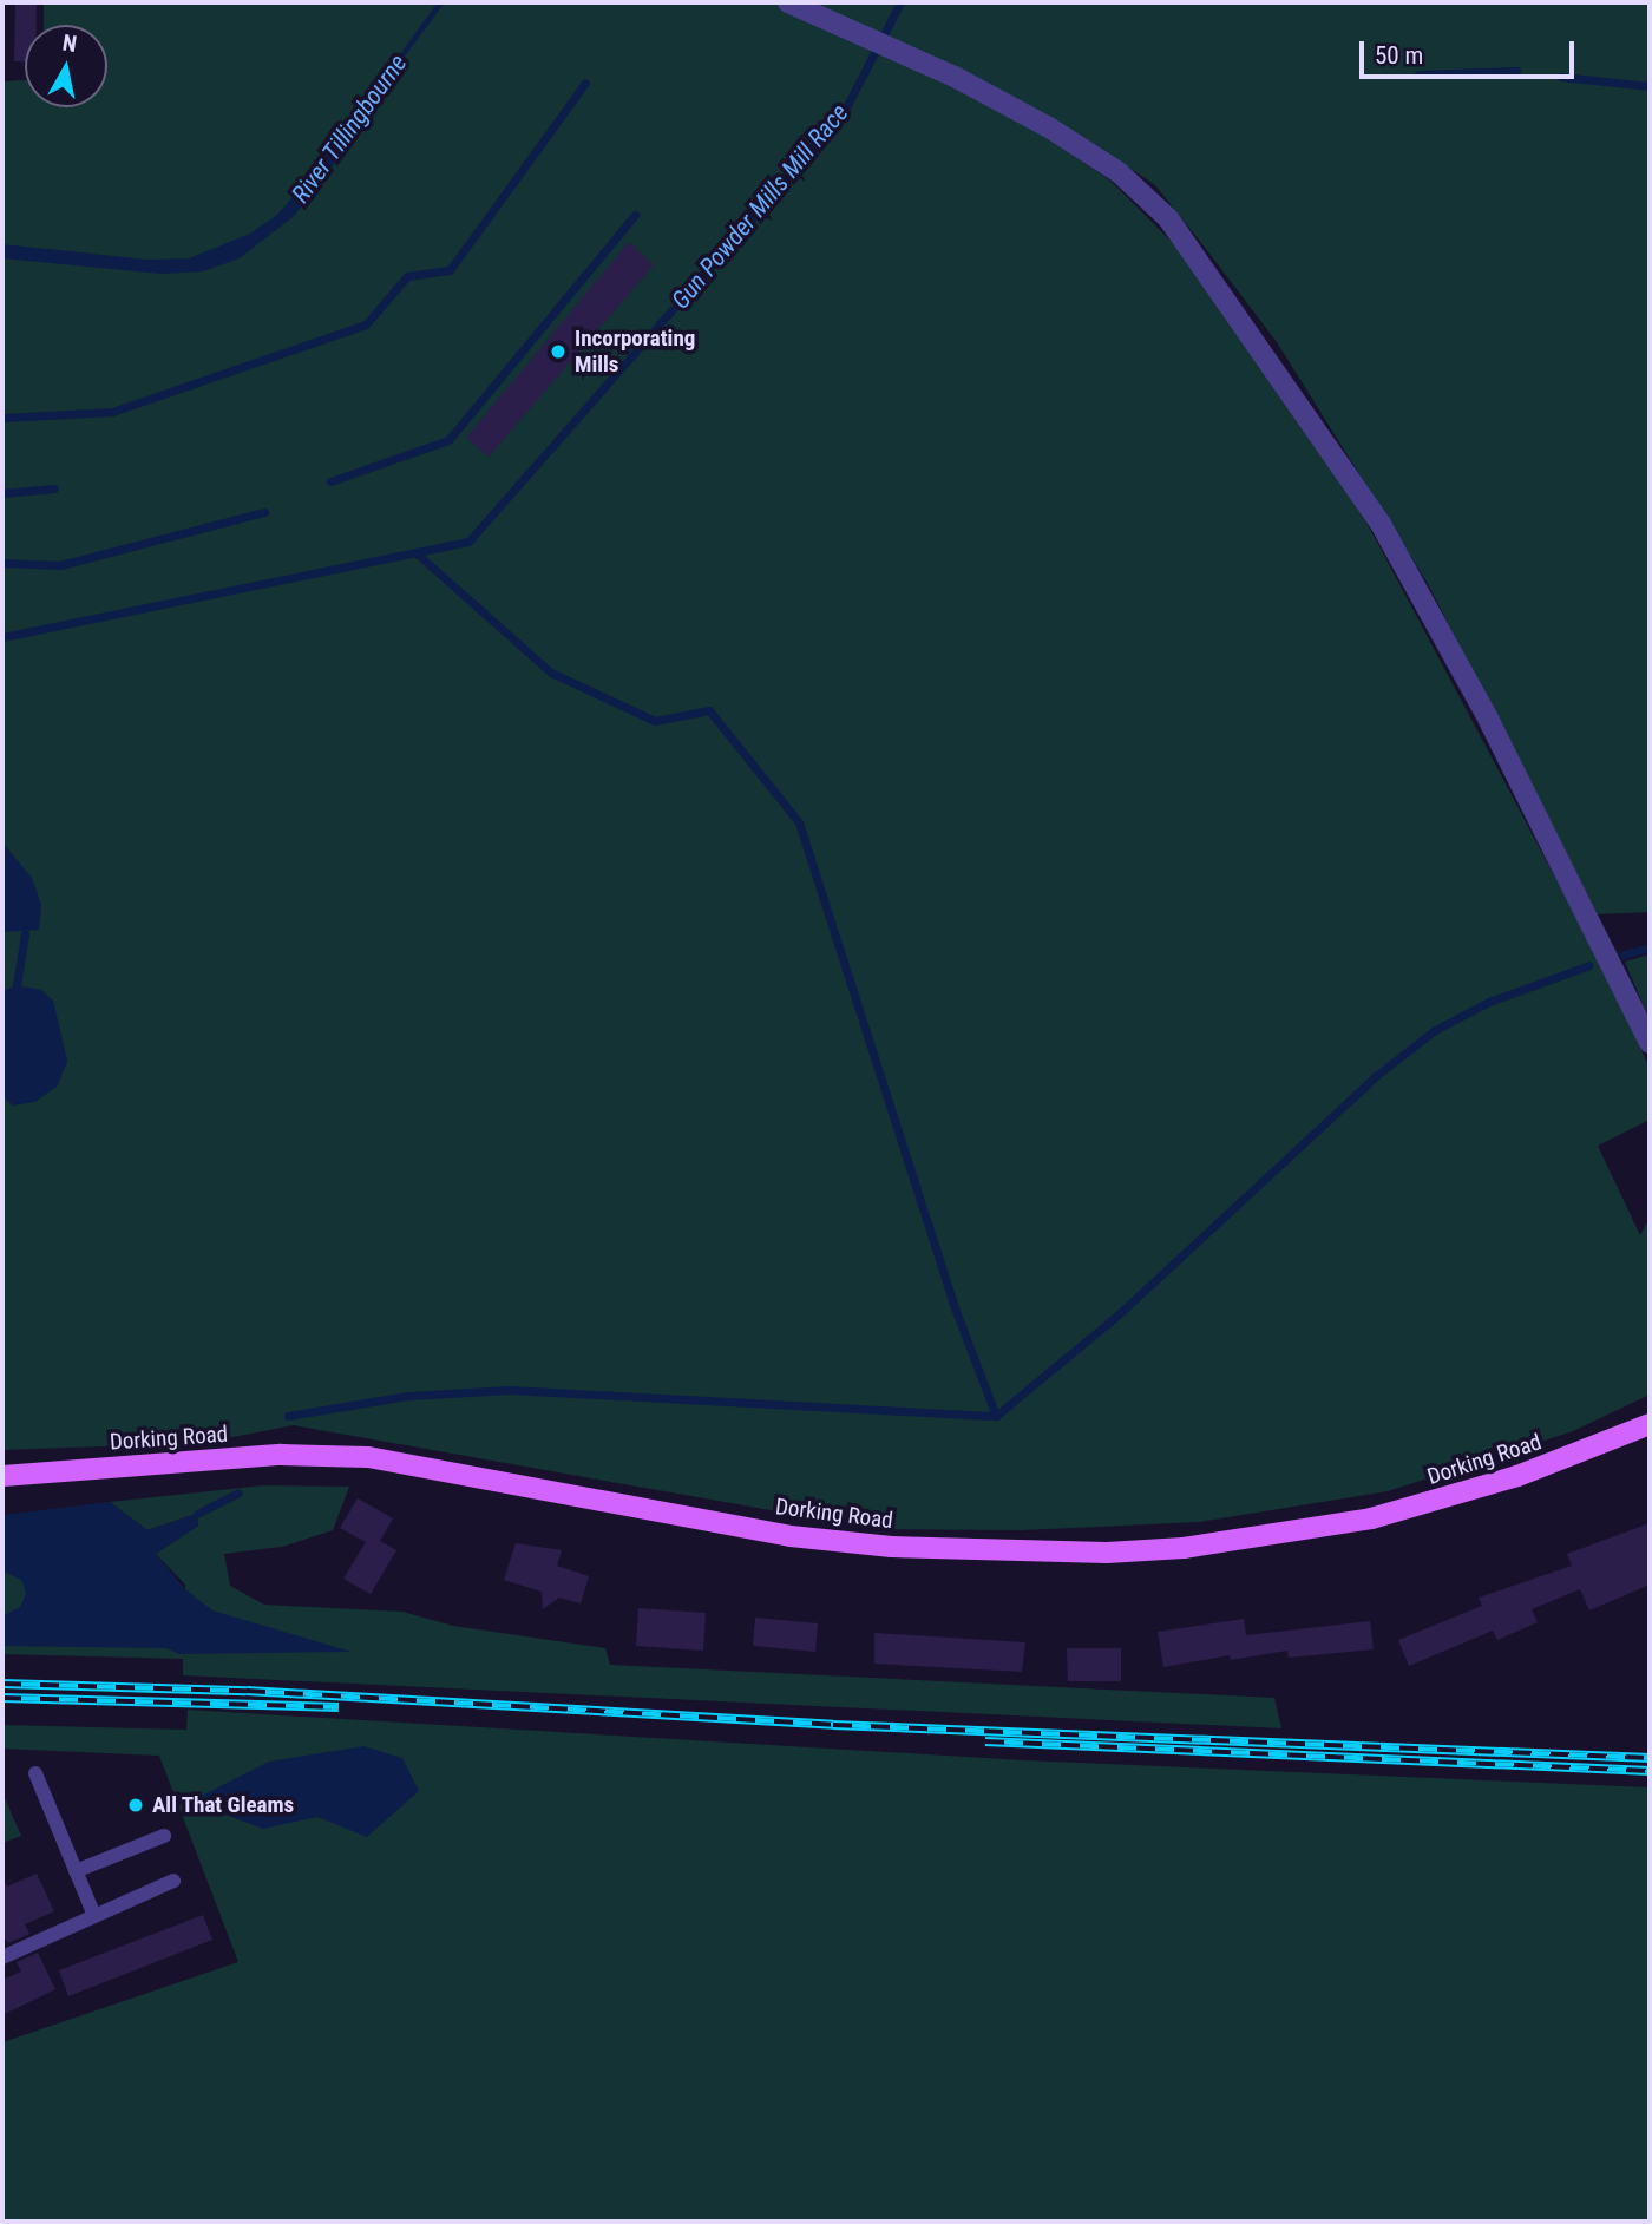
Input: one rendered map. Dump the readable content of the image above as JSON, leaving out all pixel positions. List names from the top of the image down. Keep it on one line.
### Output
{"streets":{"main road":["Dorking Road"]},"water":["River Tillingbourne","Gun Powder Mills Mill Race"],"places":["Incorporating Mills","All That Gleams"],"scale_bar":"50 m","north":"top"}
